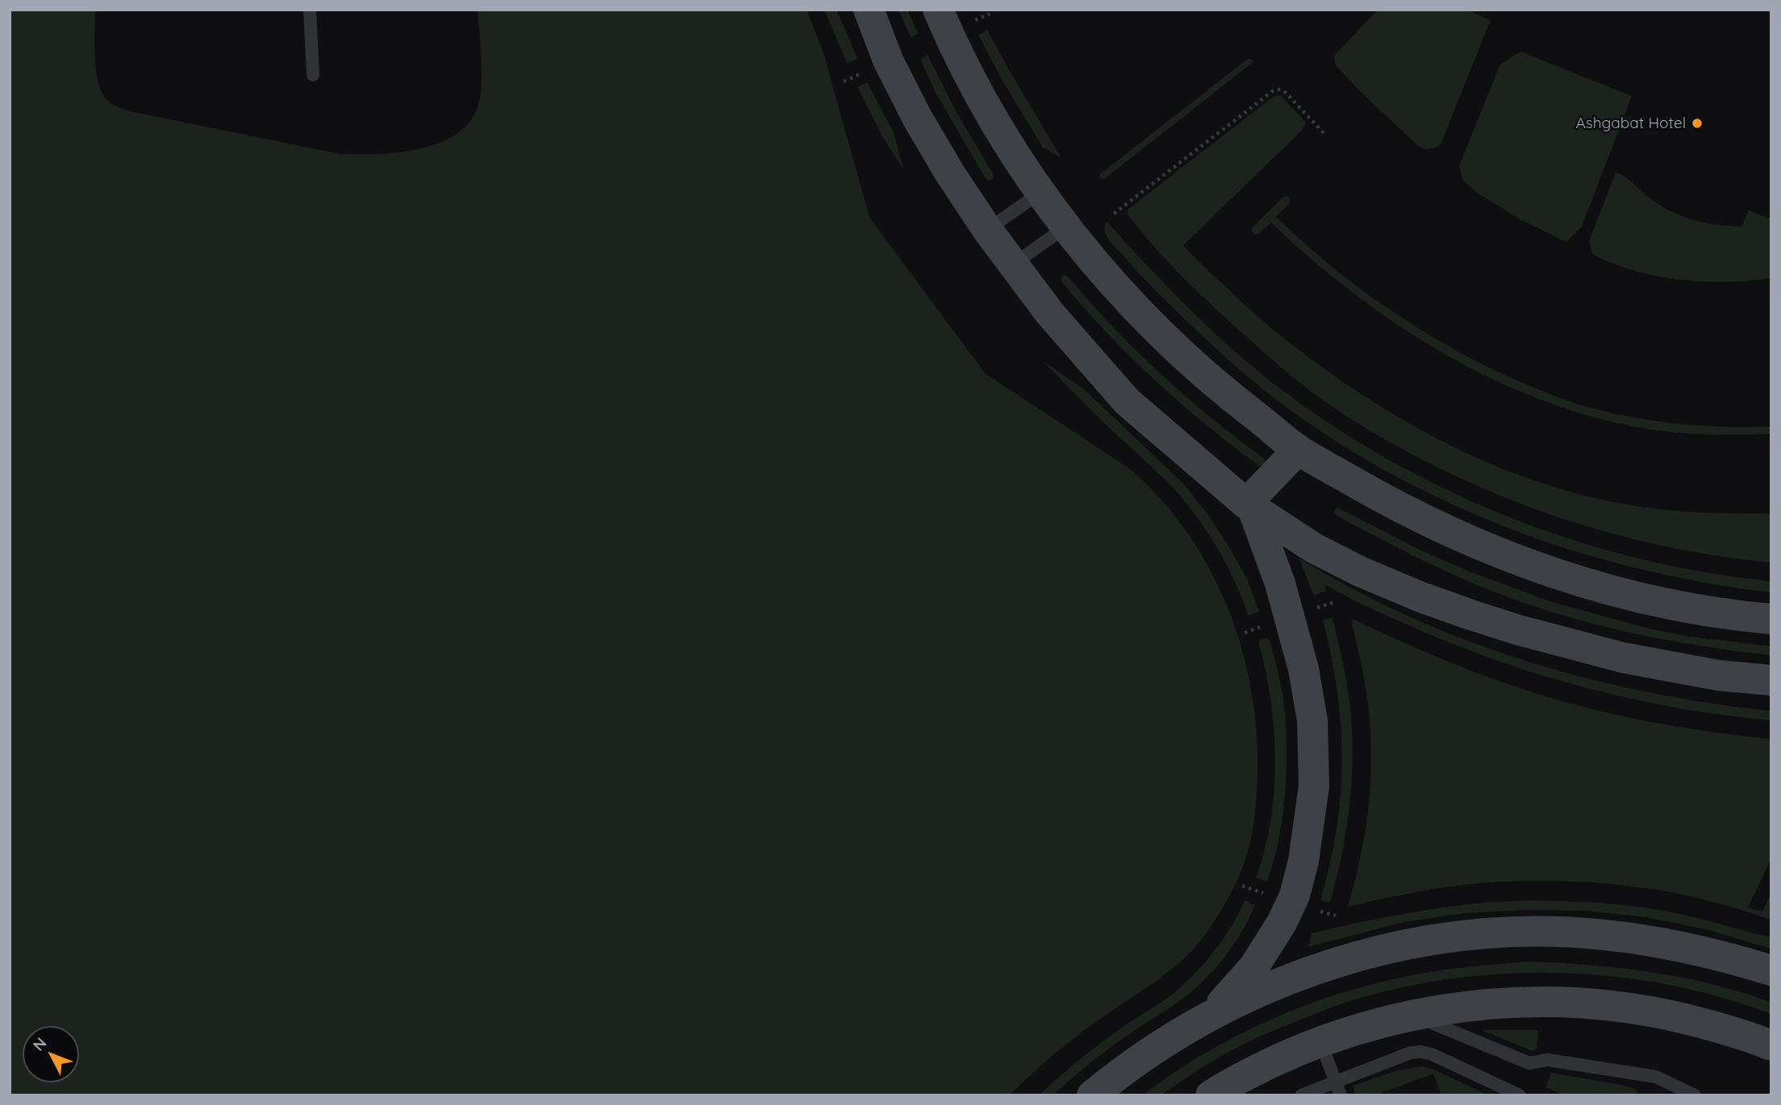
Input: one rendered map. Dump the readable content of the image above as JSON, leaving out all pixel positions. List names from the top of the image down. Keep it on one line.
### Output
{"places":["Ashgabat Hotel"],"north":"top left"}
